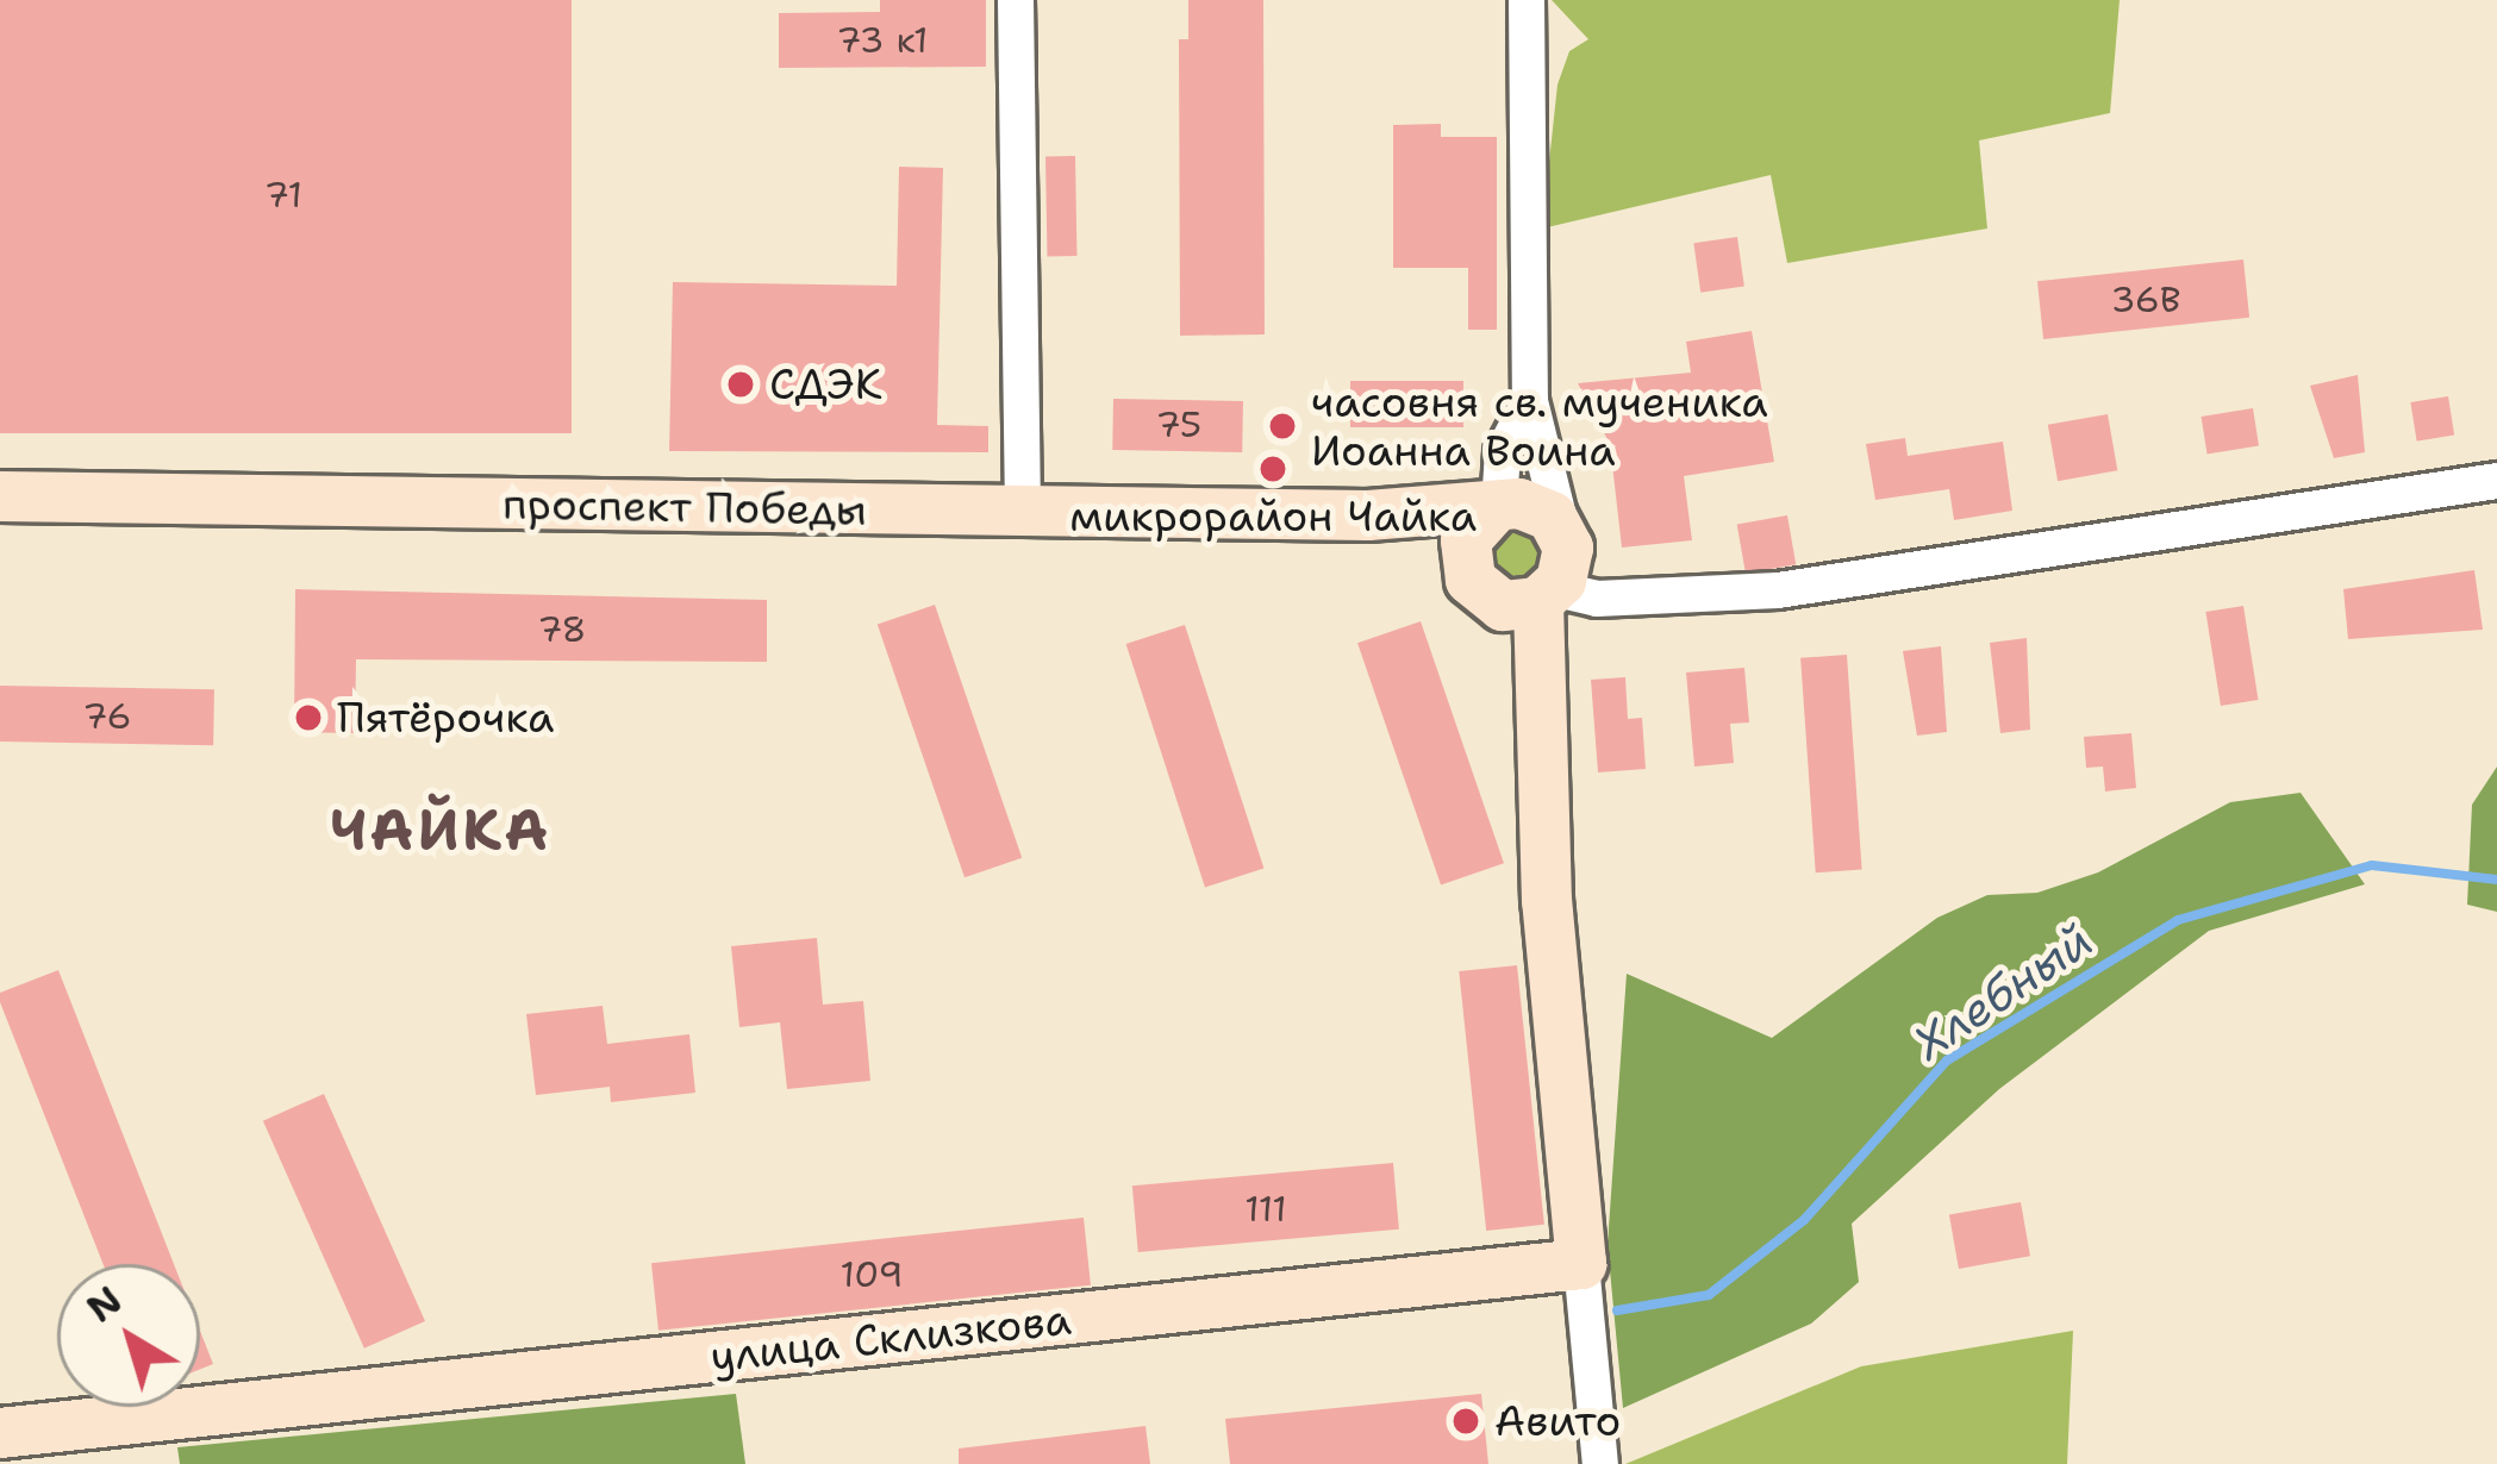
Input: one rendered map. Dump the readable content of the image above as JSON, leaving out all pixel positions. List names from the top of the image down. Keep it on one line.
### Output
{"streets":{"street":["проспект Победы","улица Склизкова"]},"districts":["ЧАЙКА"],"water":["Хлебный"],"places":["СДЭК","часовня св. мученика Иоанна Воина","микрорайон Чайка","Пятёрочка","Авито"],"house_numbers":["73 к1","71","36В","75","78","76","111","109"],"north":"top left"}
